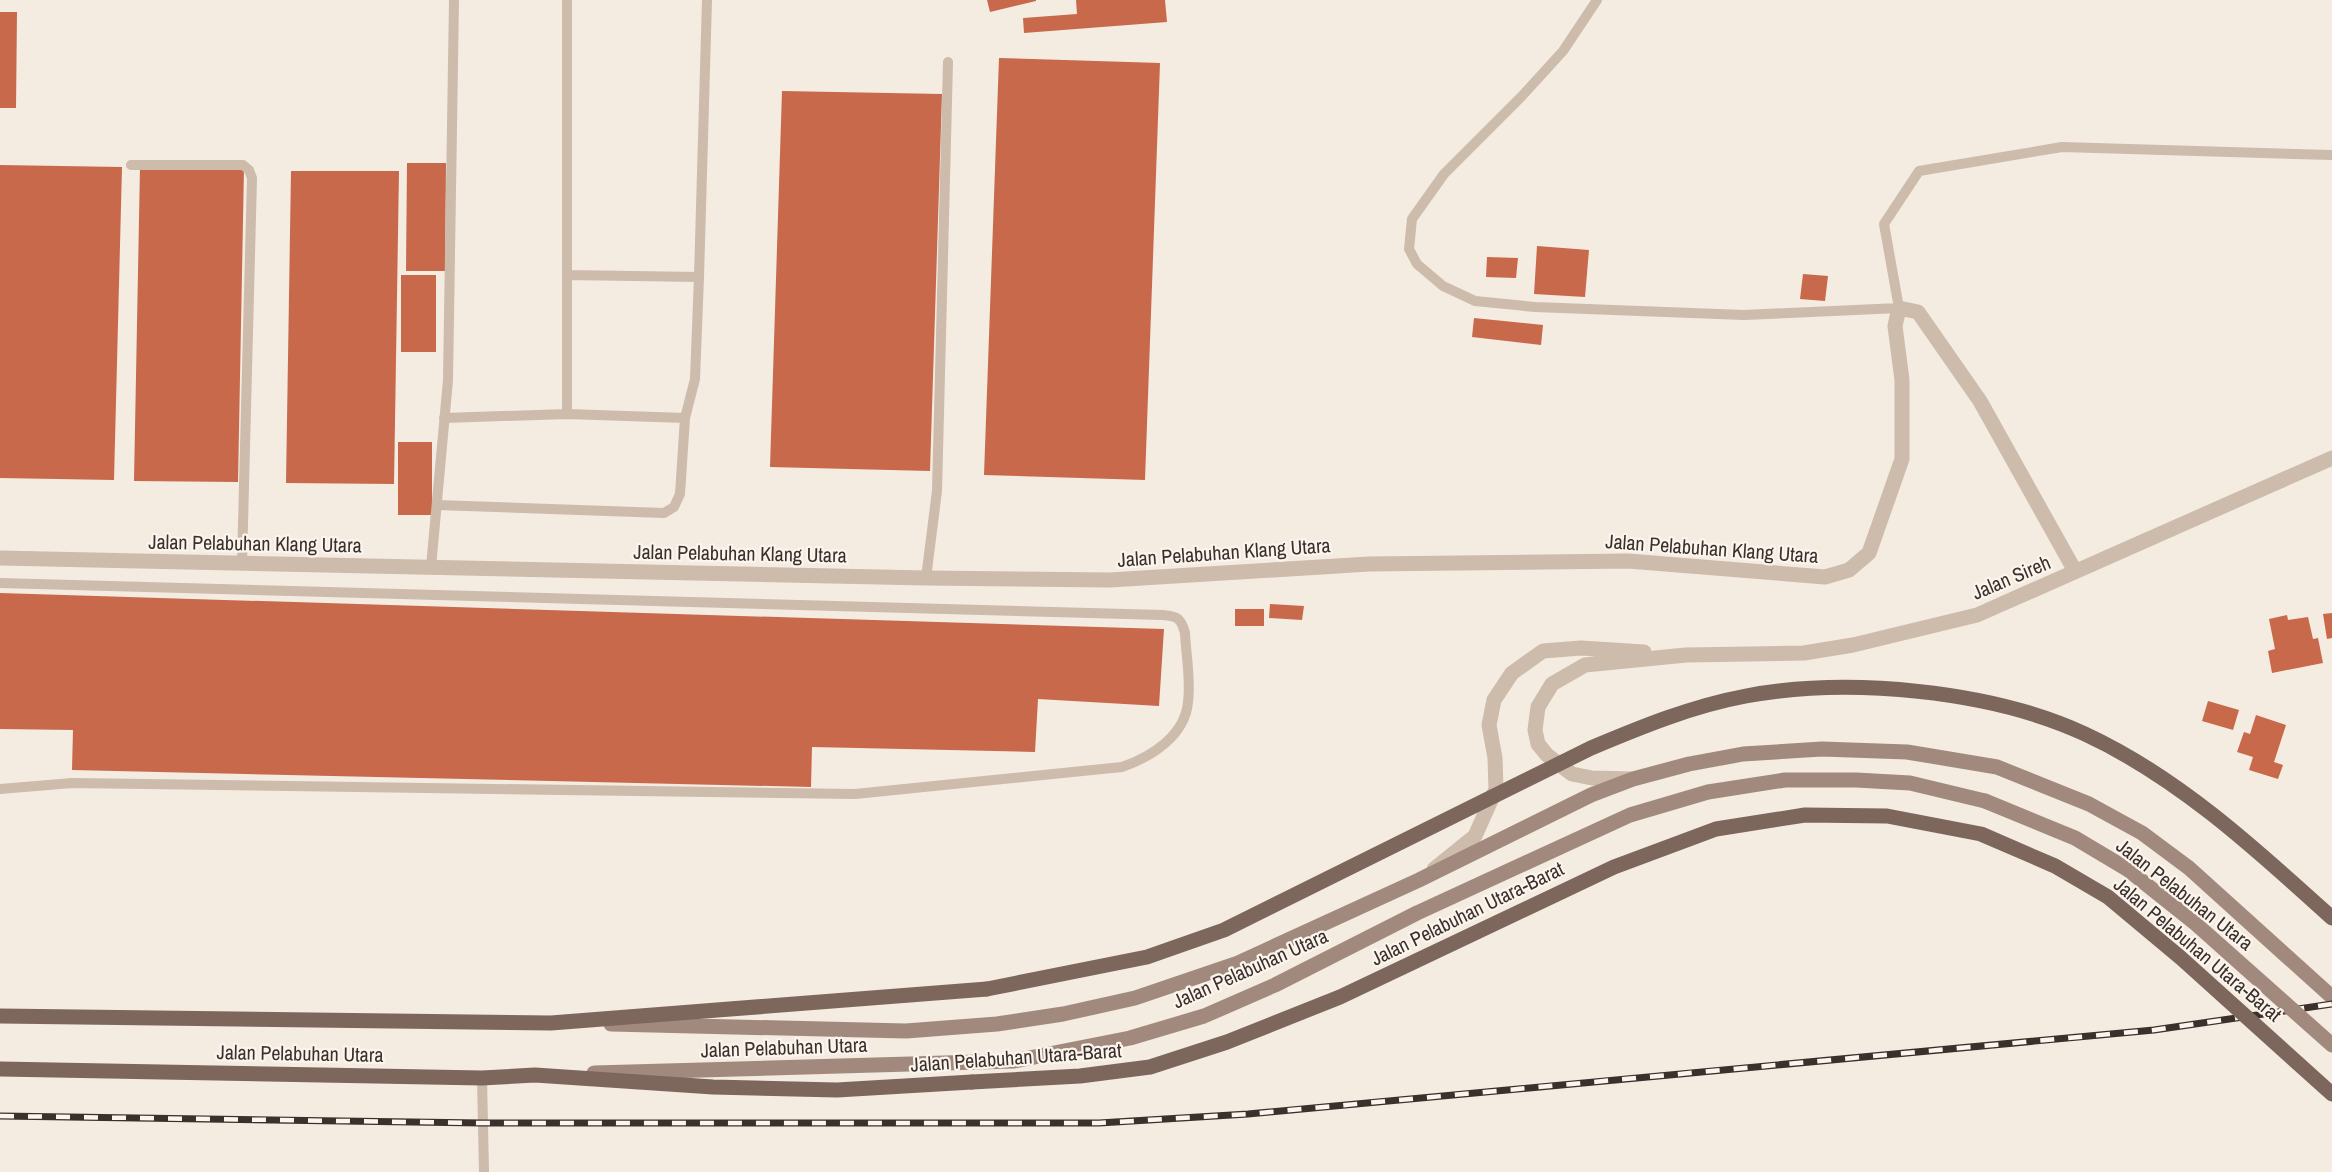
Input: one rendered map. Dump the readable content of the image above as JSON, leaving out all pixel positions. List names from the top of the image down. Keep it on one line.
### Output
{"streets":{"main road":["Jalan Pelabuhan Utara","Jalan Pelabuhan Utara-Barat"],"street":["Jalan Pelabuhan Klang Utara","Jalan Sireh"]},"crossings":[["Jalan Pelabuhan Utara","Jalan Pelabuhan Utara-Barat"]]}
